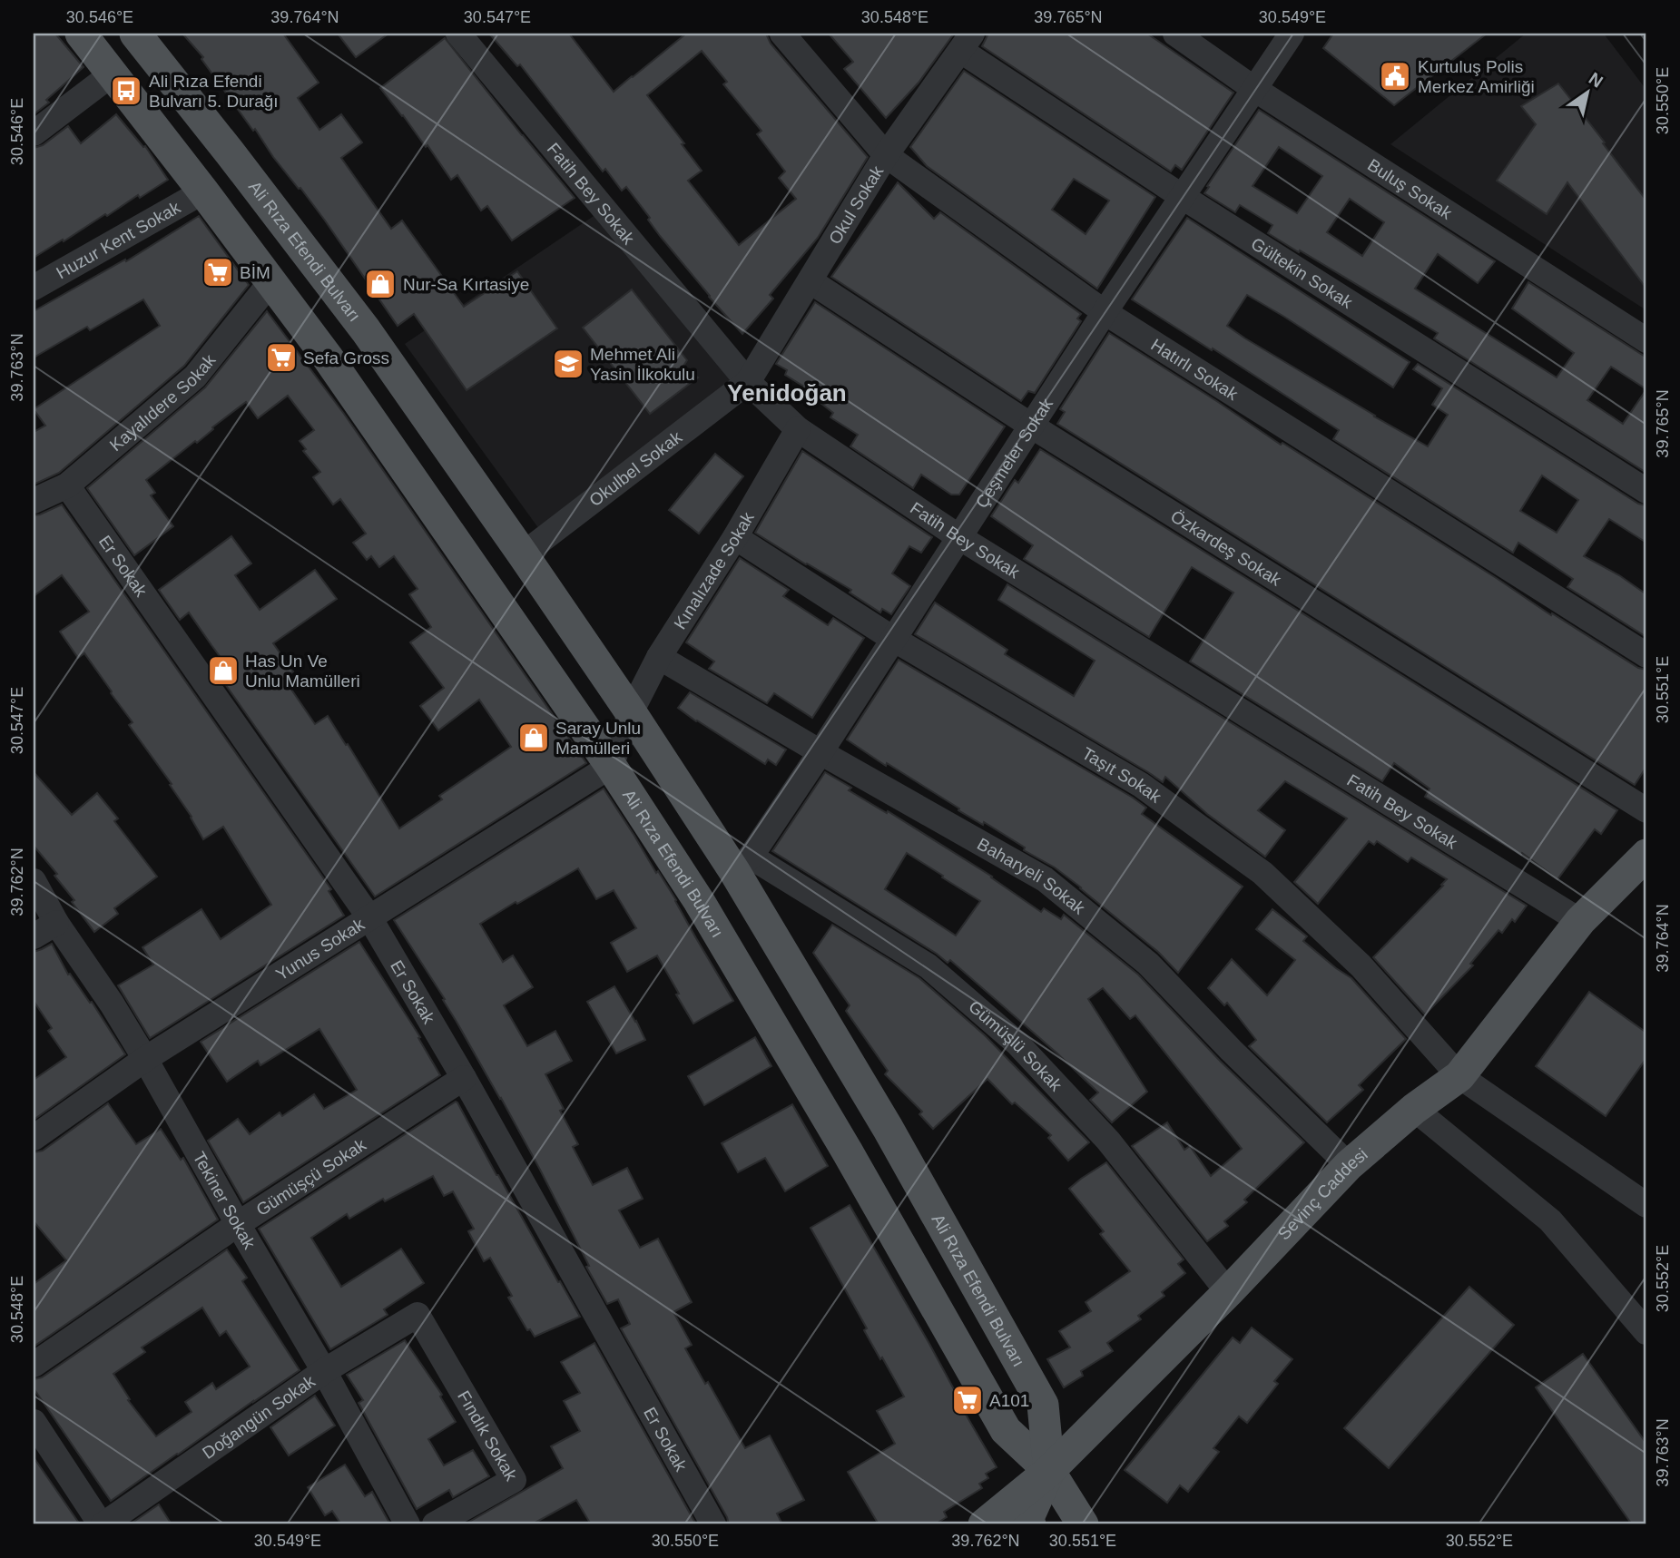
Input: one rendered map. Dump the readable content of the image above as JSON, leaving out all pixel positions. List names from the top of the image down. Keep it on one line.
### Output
{"streets":{"main road":["Ali Rıza Efendi Bulvarı","Sevinç Caddesi"],"street":["Buluş Sokak","Fatih Bey Sokak","Okul Sokak","Huzur Kent Sokak","Gültekin Sokak","Hatırlı Sokak","Kayalıdere Sokak","Çeşmeler Sokak","Okulbel Sokak","Özkardeş Sokak","Er Sokak","Kınalızade Sokak","Taşıt Sokak","Baharyeli Sokak","Yunus Sokak","Gümüşlü Sokak","Gümüşçü Sokak","Tekiner Sokak","Doğangün Sokak","Fındık Sokak"]},"crossings":[["Buluş Sokak","Çeşmeler Sokak"],["Fatih Bey Sokak","Okul Sokak"],["Fatih Bey Sokak","Çeşmeler Sokak"],["Fatih Bey Sokak","Okulbel Sokak"],["Fatih Bey Sokak","Kınalızade Sokak"],["Fatih Bey Sokak","Sevinç Caddesi"],["Okul Sokak","Gültekin Sokak"],["Okul Sokak","Hatırlı Sokak"],["Okul Sokak","Okulbel Sokak"],["Okul Sokak","Özkardeş Sokak"],["Huzur Kent Sokak","Ali Rıza Efendi Bulvarı"],["Ali Rıza Efendi Bulvarı","Kayalıdere Sokak"],["Ali Rıza Efendi Bulvarı","Çeşmeler Sokak"],["Ali Rıza Efendi Bulvarı","Okulbel Sokak"],["Ali Rıza Efendi Bulvarı","Kınalızade Sokak"],["Ali Rıza Efendi Bulvarı","Yunus Sokak"],["Ali Rıza Efendi Bulvarı","Gümüşlü Sokak"],["Ali Rıza Efendi Bulvarı","Sevinç Caddesi"],["Gültekin Sokak","Çeşmeler Sokak"],["Hatırlı Sokak","Çeşmeler Sokak"],["Kayalıdere Sokak","Er Sokak"],["Çeşmeler Sokak","Özkardeş Sokak"],["Çeşmeler Sokak","Taşıt Sokak"],["Çeşmeler Sokak","Baharyeli Sokak"],["Çeşmeler Sokak","Gümüşlü Sokak"],["Er Sokak","Yunus Sokak"],["Er Sokak","Gümüşçü Sokak"],["Kınalızade Sokak","Taşıt Sokak"],["Kınalızade Sokak","Baharyeli Sokak"],["Kınalızade Sokak","Yunus Sokak"],["Taşıt Sokak","Sevinç Caddesi"],["Baharyeli Sokak","Sevinç Caddesi"],["Yunus Sokak","Tekiner Sokak"],["Gümüşlü Sokak","Sevinç Caddesi"],["Gümüşçü Sokak","Tekiner Sokak"],["Tekiner Sokak","Doğangün Sokak"],["Doğangün Sokak","Fındık Sokak"]],"districts":["Yenidoğan"],"places":{"public building":["Kurtuluş Polis Merkez Amirliği"],"bus stop":["Ali Rıza Efendi Bulvarı 5. Durağı"],"supermarket":["BİM","Sefa Gross","A101"],"shop":["Nur-Sa Kırtasiye","Has Un Ve Unlu Mamülleri","Saray Unlu Mamülleri"],"school or university":["Mehmet Ali Yasin İlkokulu"]},"north":"top right","coordinates":["30.546°E","39.764°N","30.547°E","30.548°E","39.765°N","30.549°E","30.550°E","39.763°N","30.551°E","39.762°N","30.552°E"]}
